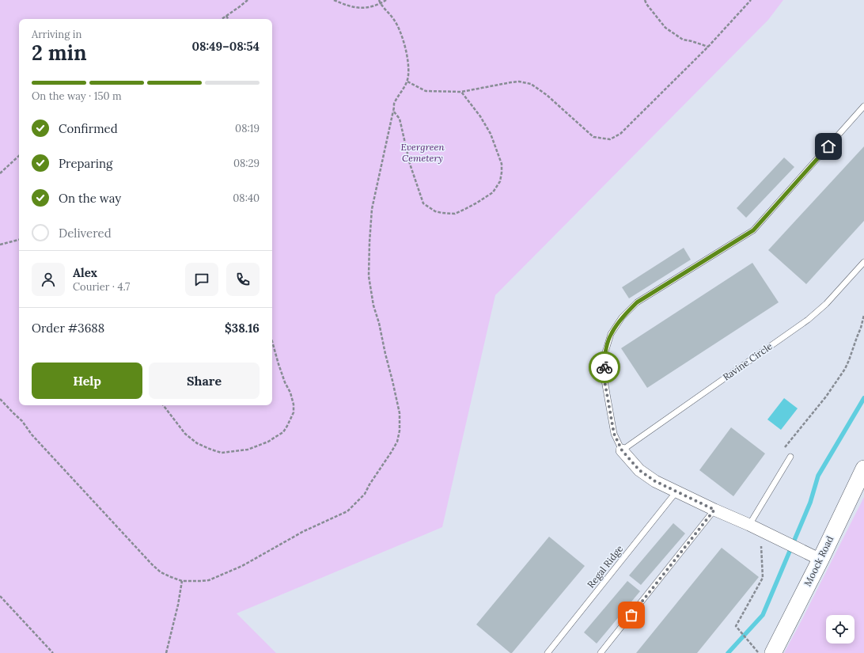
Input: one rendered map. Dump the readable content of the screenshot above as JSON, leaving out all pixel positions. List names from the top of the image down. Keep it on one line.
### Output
{"streets":{"main road":["Moock Road"],"lane":["Ravine Circle","Regal Ridge"]},"parks":["Evergreen Cemetery"],"page":{"heading":["2 min","Arriving in","08:49–08:54"],"panel":["Alex","Courier · 4.7","Order #3688","$38.16"],"bar":"On the way · 150 m","list":[["Confirmed","08:19"],["Preparing","08:29"],["On the way","08:40"],"Delivered"],"buttons":["Help","Share"]}}
